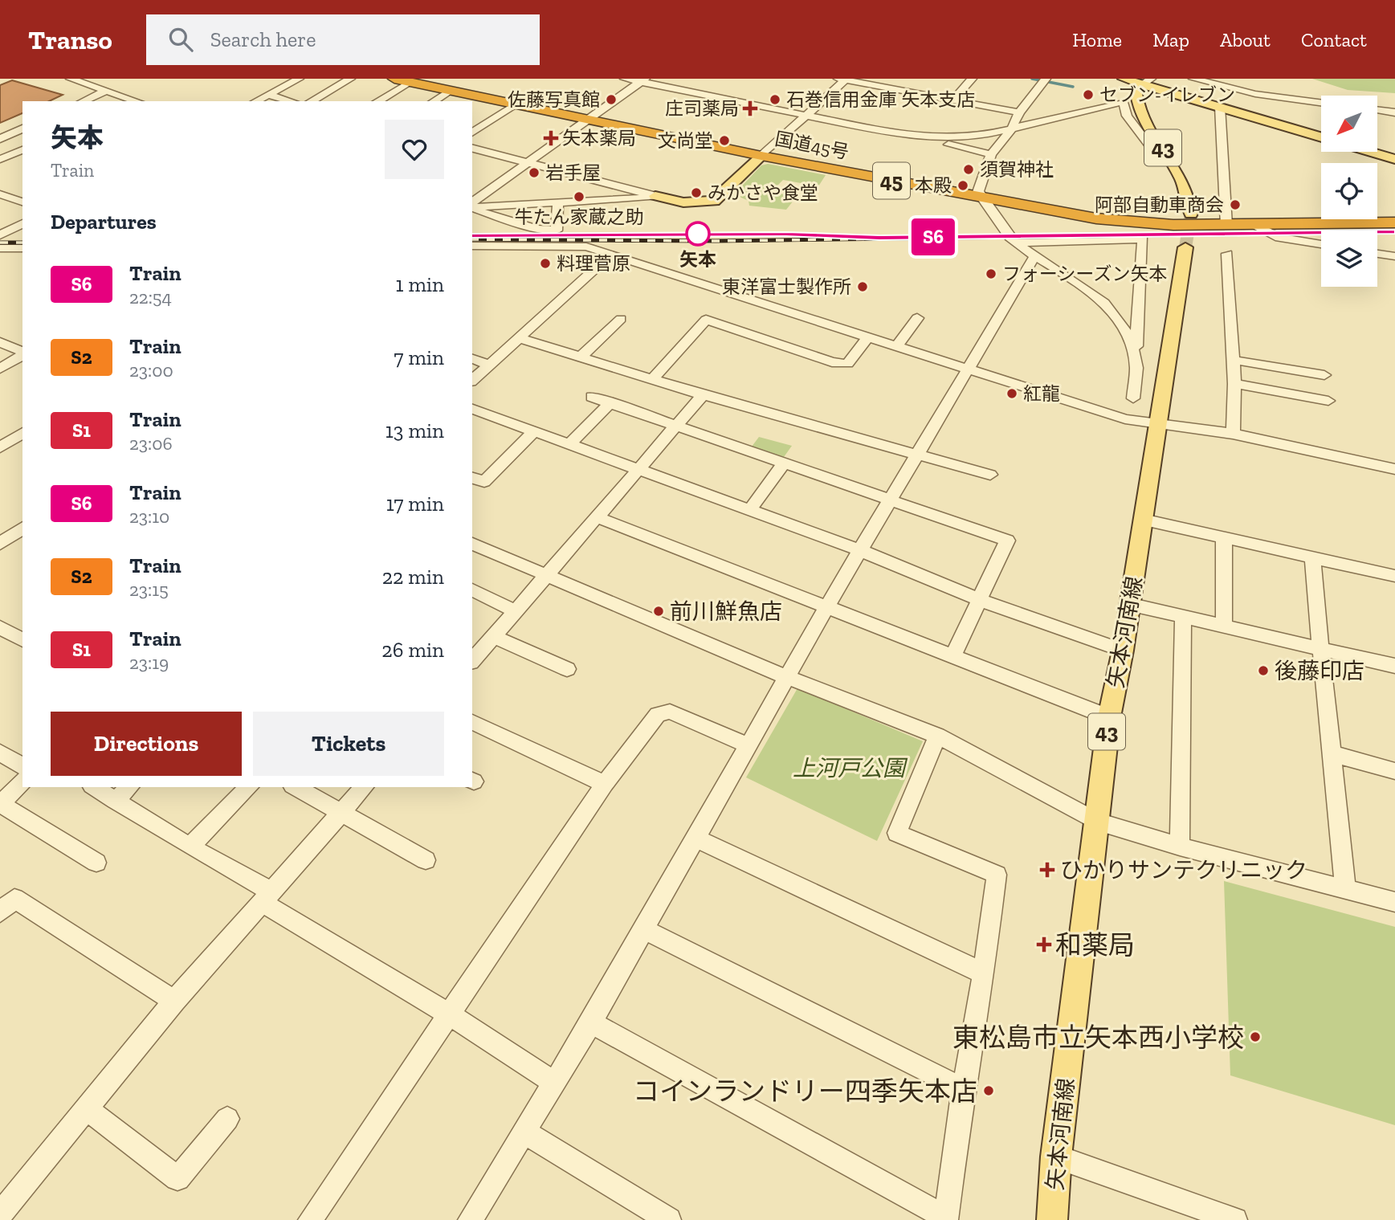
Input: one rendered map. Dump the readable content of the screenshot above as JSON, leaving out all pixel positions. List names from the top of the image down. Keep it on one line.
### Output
{"streets":{"highway":["国道45号","45"],"main road":["43","矢本河南線"]},"parks":["上河戸公園"],"places":{"other":["セブン-イレブン","佐藤写真館","石巻信用金庫 矢本支店","文尚堂","須賀神社","岩手屋","本殿","みかさや食堂","牛たん家蔵之助","阿部自動車商会","矢本","料理菅原","フォーシーズン矢本","東洋富士製作所","紅龍","前川鮮魚店","後藤印店","東松島市立矢本西小学校","コインランドリー四季矢本店"],"health":["庄司薬局","矢本薬局","ひかりサンテクリニック","和薬局"]},"north":"bottom left","page":{"header":"Transo","search":"Search here","nav":["Home","Map","About","Contact"],"on_map":"S6","heading":[["矢本","Train"],"Departures"],"list":[{"mark":"S6","name":"Train","note":"22:54","value":"1 min"},{"mark":"S2","name":"Train","note":"23:00","value":"7 min"},{"mark":"S1","name":"Train","note":"23:06","value":"13 min"},{"mark":"S6","name":"Train","note":"23:10","value":"17 min"},{"mark":"S2","name":"Train","note":"23:15","value":"22 min"},{"mark":"S1","name":"Train","note":"23:19","value":"26 min"}],"buttons":["Directions","Tickets"]}}
